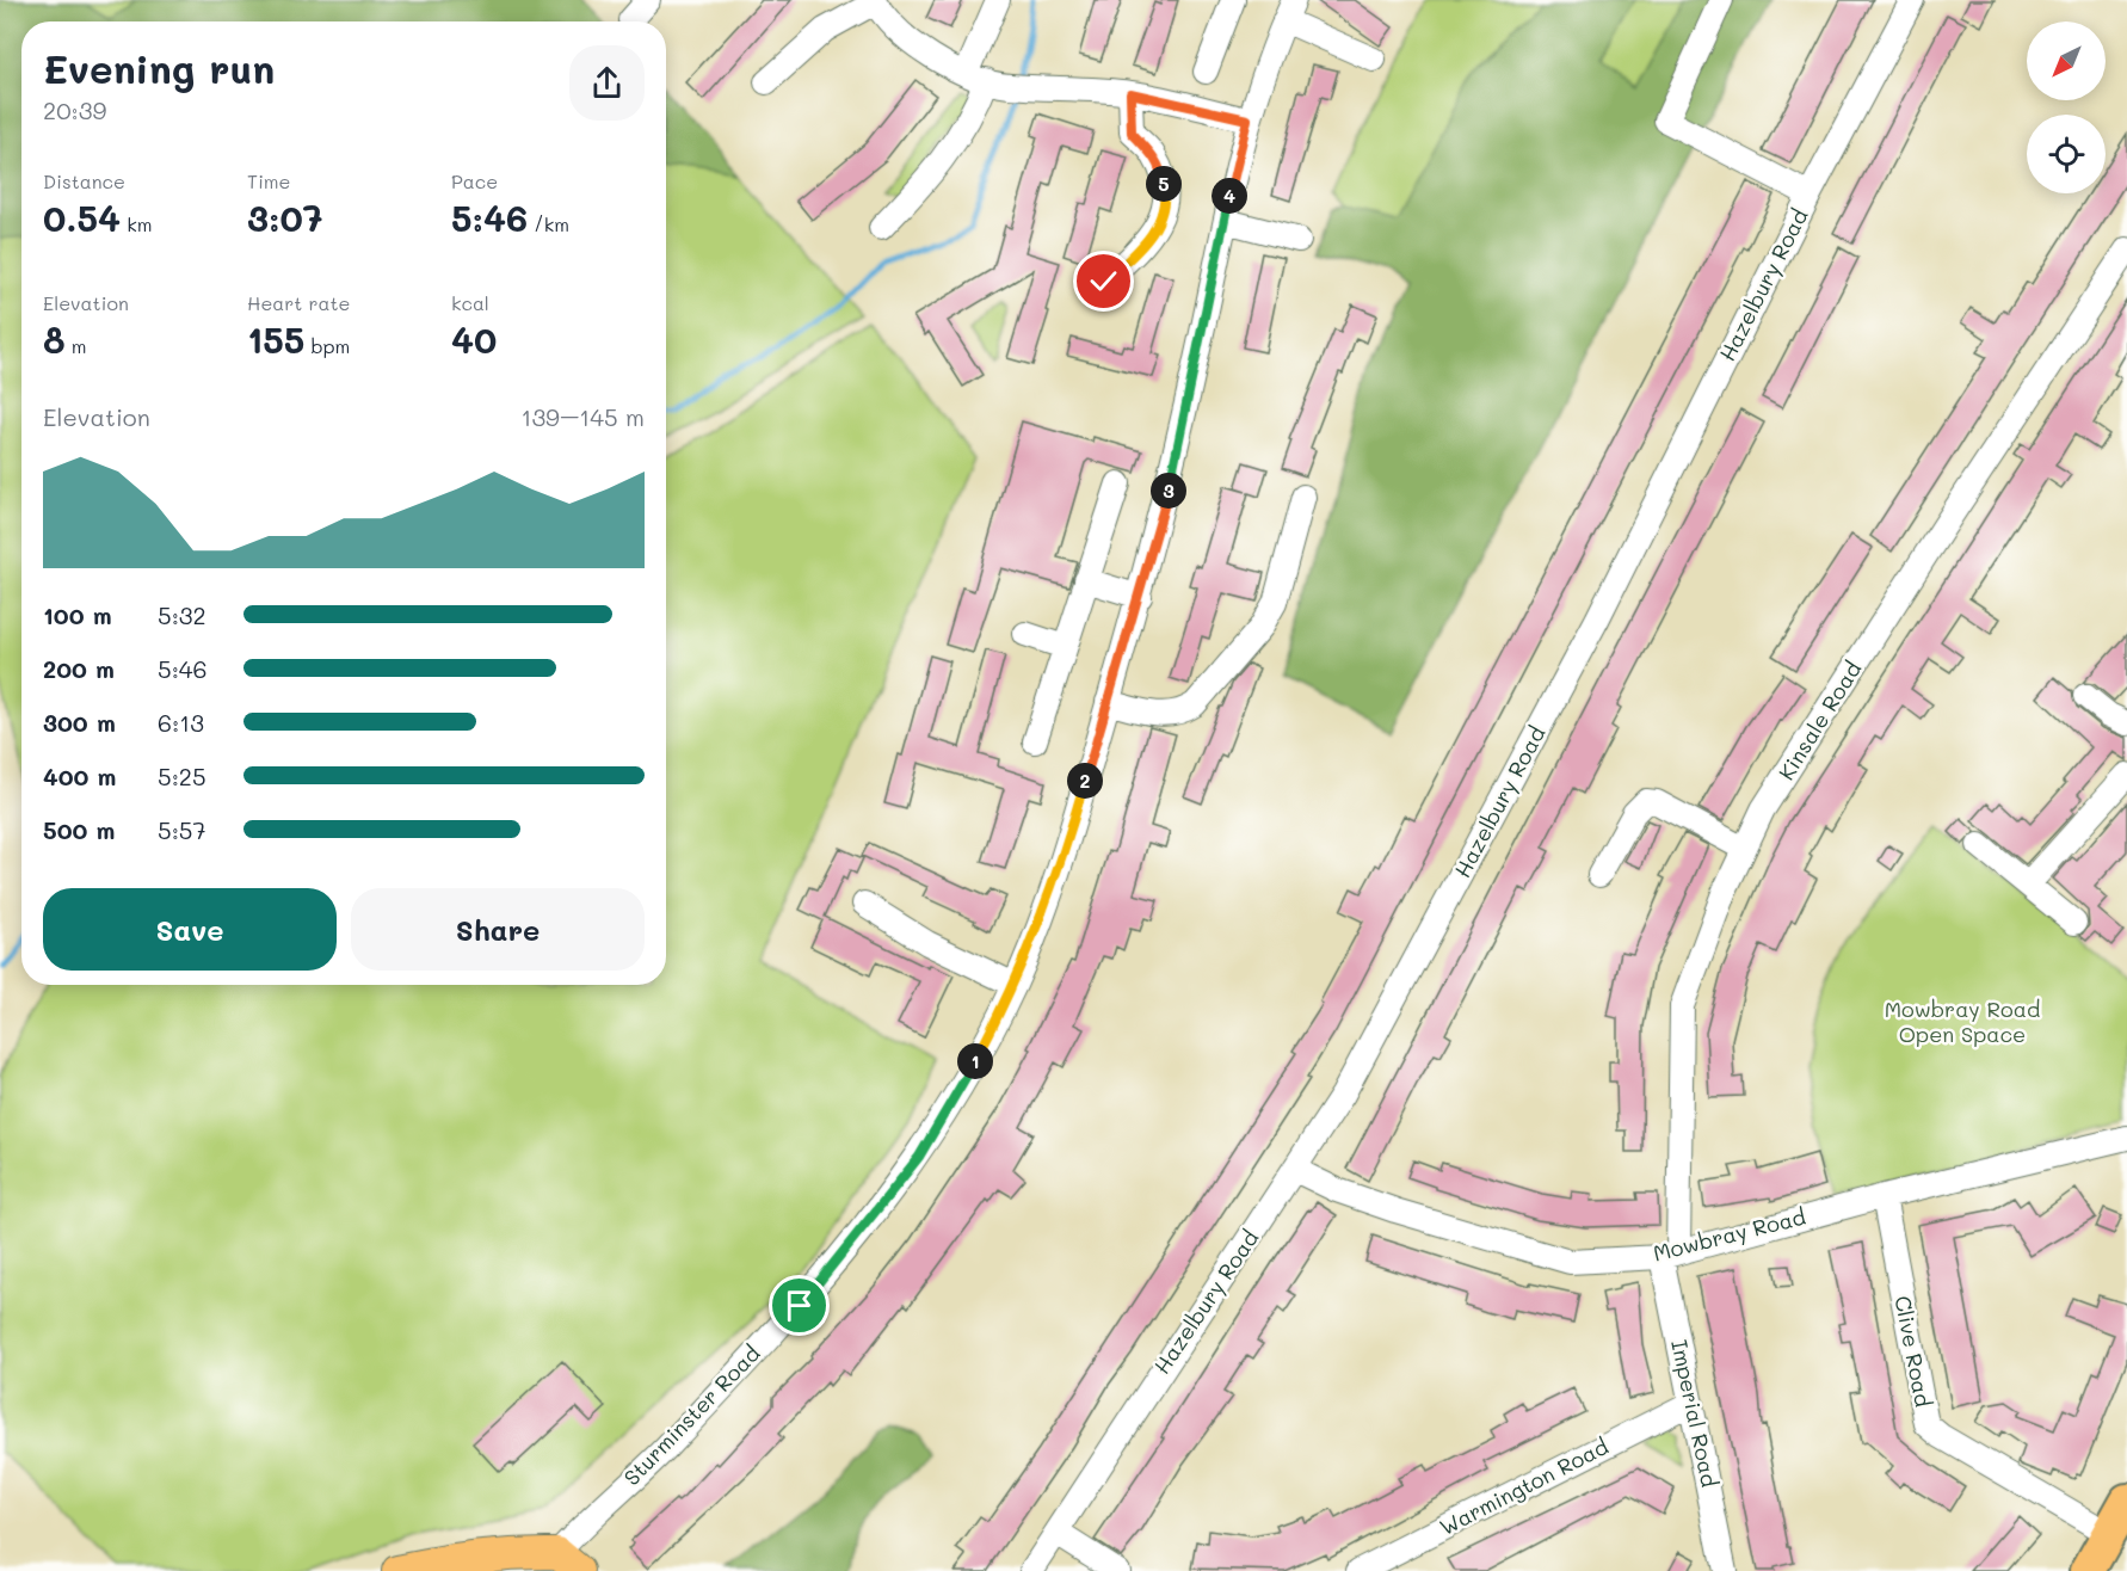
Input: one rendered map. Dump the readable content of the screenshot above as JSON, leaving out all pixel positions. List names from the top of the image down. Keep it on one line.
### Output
{"streets":{"street":["Hazelbury Road","Kinsale Road","Mowbray Road","Clive Road","Imperial Road","Sturminster Road","Warmington Road"]},"crossings":[["Hazelbury Road","Mowbray Road"],["Kinsale Road","Mowbray Road"],["Kinsale Road","Imperial Road"],["Mowbray Road","Clive Road"],["Mowbray Road","Imperial Road"],["Imperial Road","Warmington Road"]],"parks":["Mowbray Road Open Space"],"north":"bottom left","page":{"heading":["Evening run","20:39"],"stats":[["Distance","0.54 km"],["Time","3:07"],["Pace","5:46 /km"],["Elevation","8 m"],["Heart rate","155 bpm"],["kcal","40"]],"pins":["5","4","3","2","1"],"chart":["Elevation","139–145 m"],"list":[{"name":"100 m","note":"5:32"},{"name":"200 m","note":"5:46"},{"name":"300 m","note":"6:13"},{"name":"400 m","note":"5:25"},{"name":"500 m","note":"5:57"}],"buttons":["Save","Share"]}}
